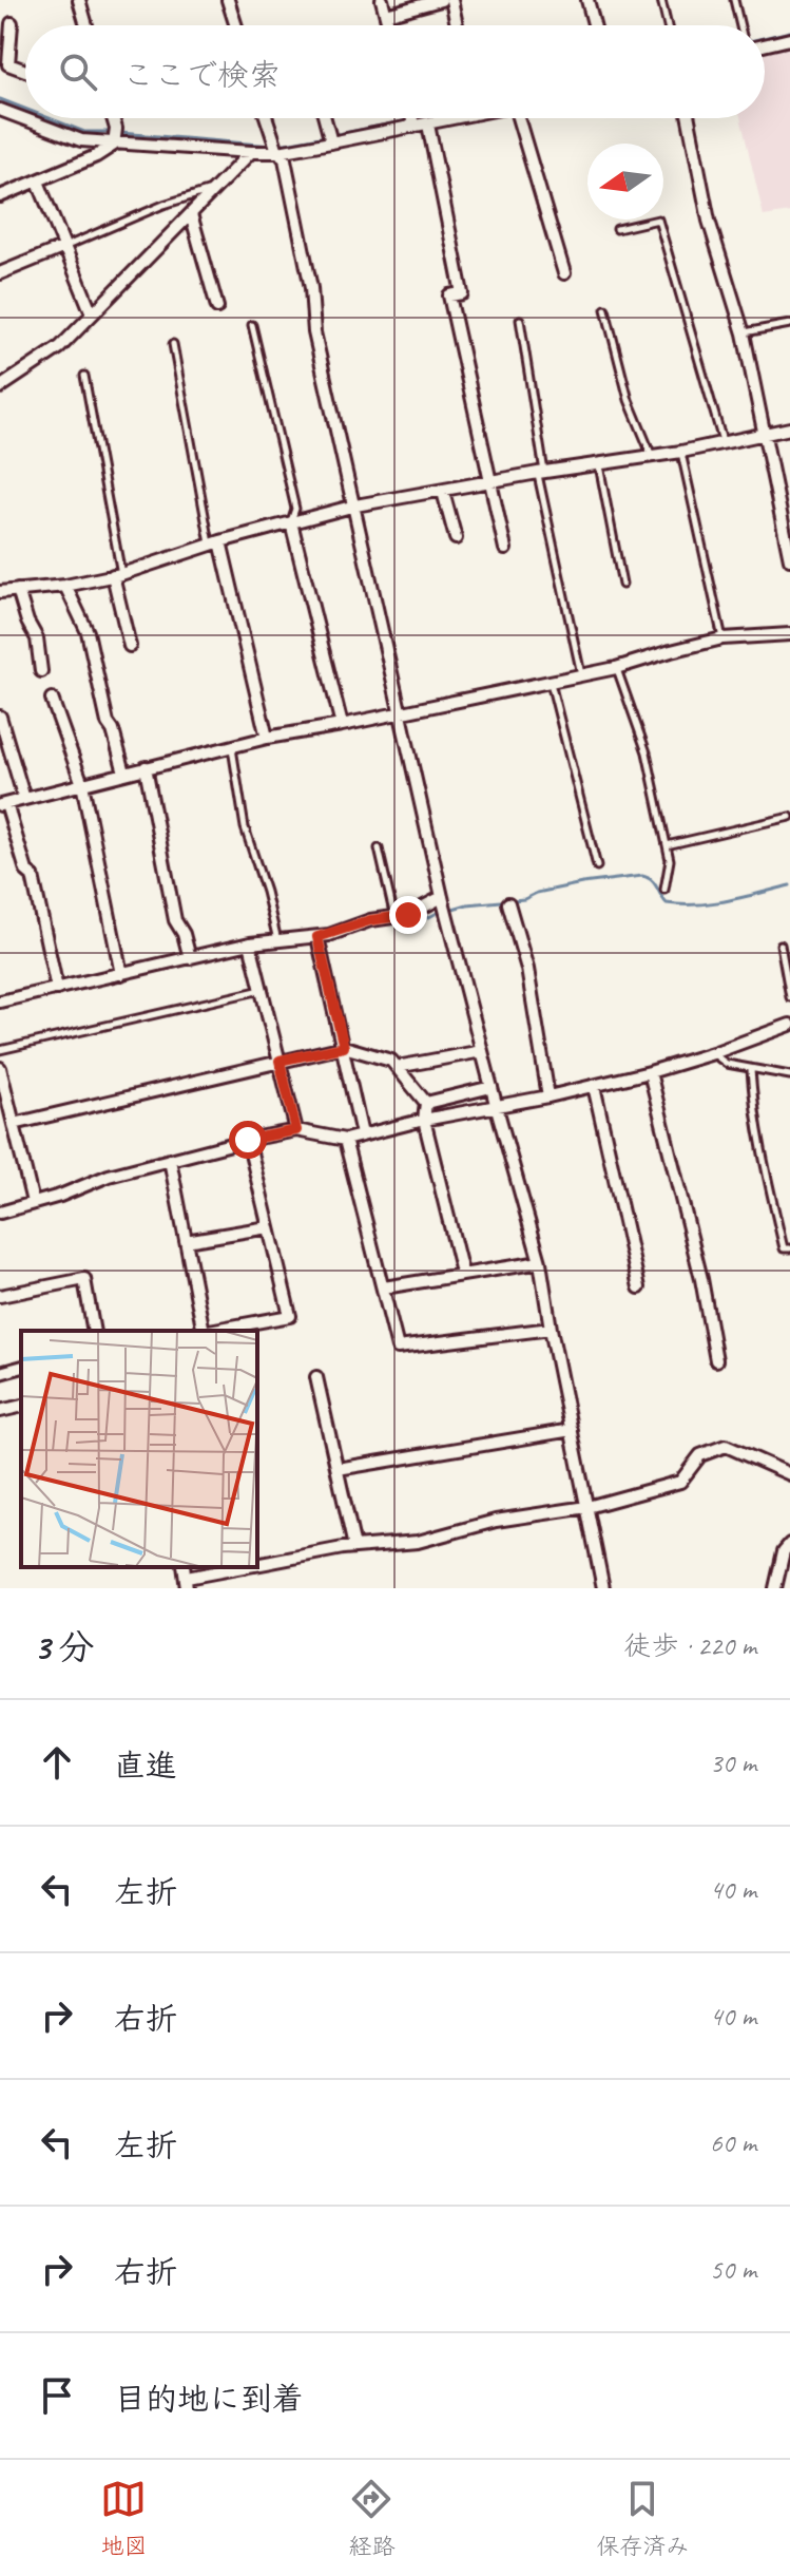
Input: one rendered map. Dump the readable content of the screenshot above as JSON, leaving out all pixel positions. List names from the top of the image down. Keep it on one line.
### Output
{"north":"left","page":{"search":"ここで検索","heading":["3 分","徒歩 · 220 m"],"list":[["直進","30 m"],["左折","40 m"],["右折","40 m"],["左折","60 m"],["右折","50 m"],"目的地に到着"],"nav":["地図","経路","保存済み"]}}
